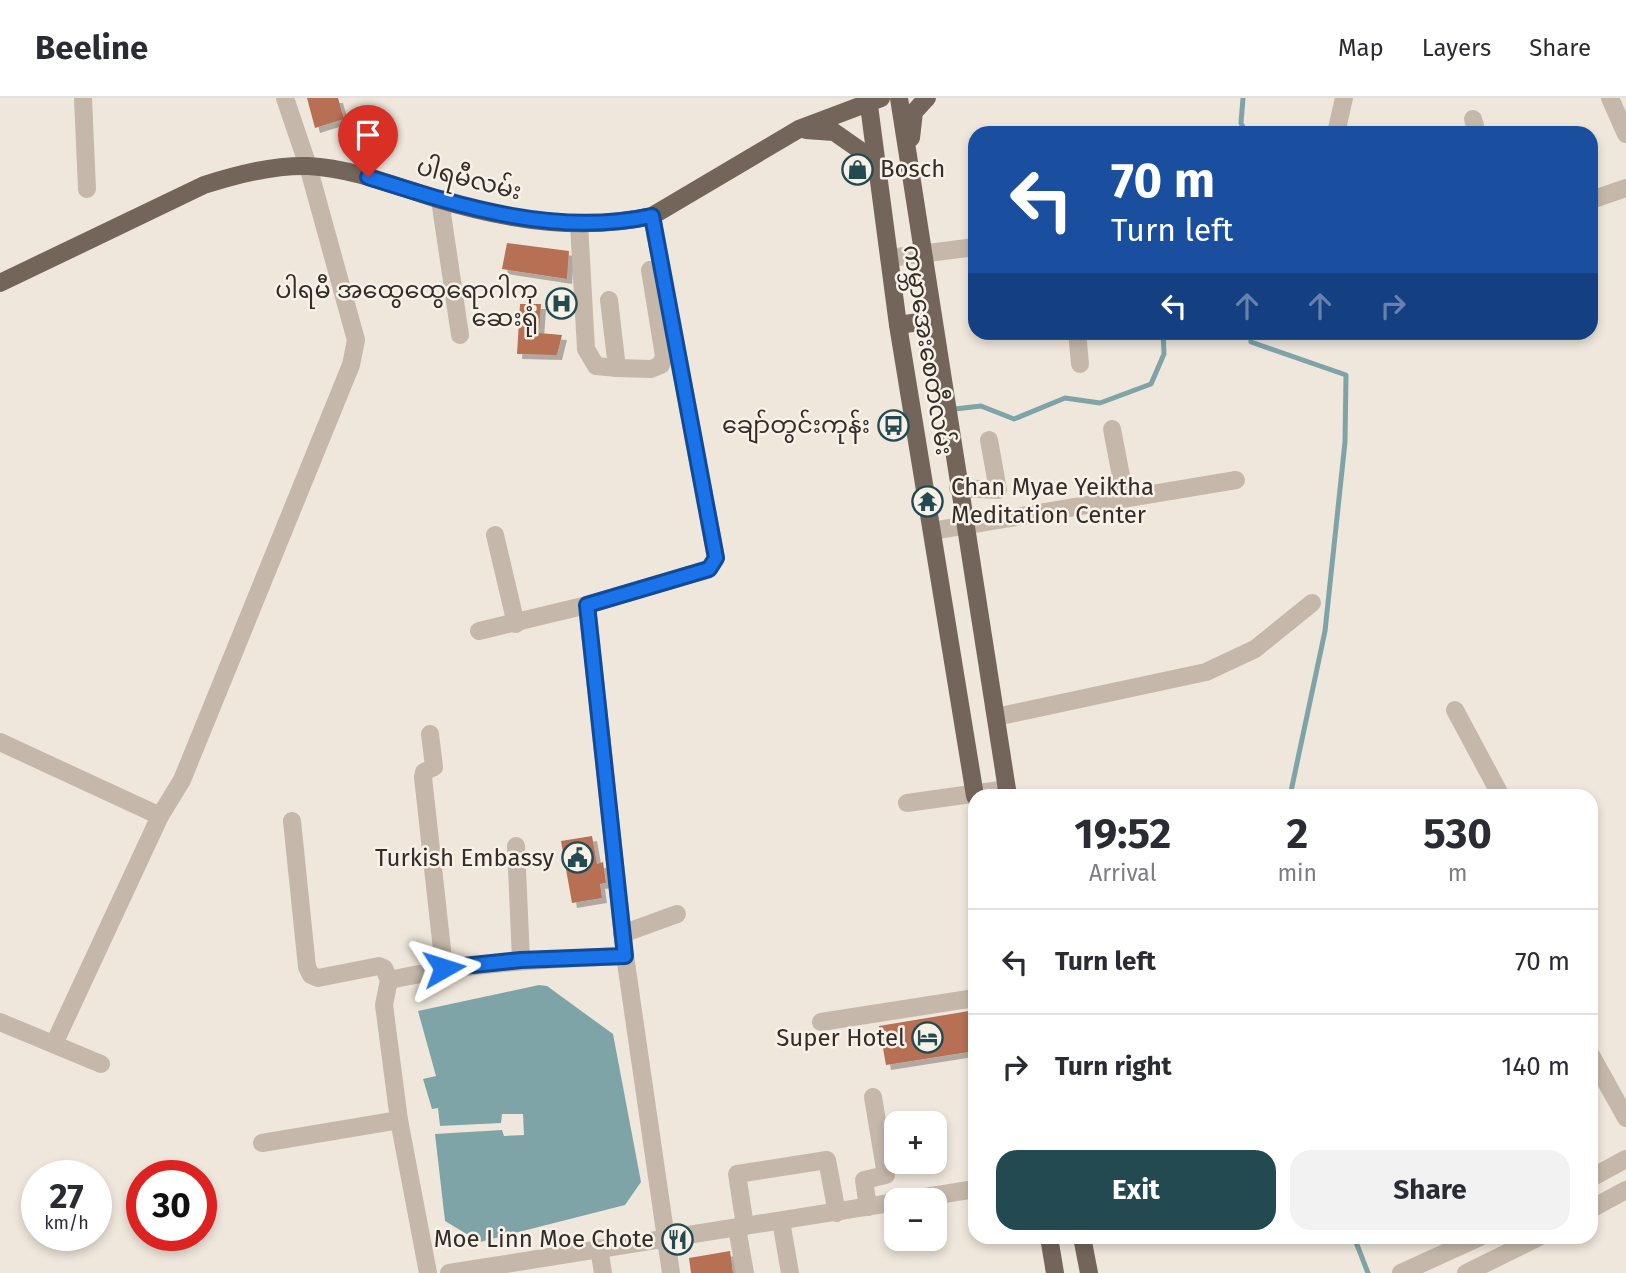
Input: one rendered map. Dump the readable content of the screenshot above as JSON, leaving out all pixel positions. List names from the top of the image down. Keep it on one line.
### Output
{"streets":{"main road":["ပါရမီလမ်း","ကမ္ဘာအေးစေတီလမ်း"]},"crossings":[["ပါရမီလမ်း","ကမ္ဘာအေးစေတီလမ်း"]],"places":{"shop":["Bosch"],"hospital":["ပါရမီ အထွေထွေရောဂါကု ဆေးရုံ"],"bus stop":["ချော်တွင်းကုန်း"],"temple":["Chan Myae Yeiktha Meditation Center"],"public building":["Turkish Embassy"],"hotel":["Super Hotel"],"restaurant":["Moe Linn Moe Chote"]},"page":{"header":"Beeline","nav":["Map","Layers","Share"],"turn":["70 m","Turn left"],"eta":["19:52","Arrival","2","min","530","m"],"list":[{"name":"Turn left","value":"70 m"},{"name":"Turn right","value":"140 m"}],"map_buttons":["+","−"],"buttons":["Exit","Share"],"speed":"27 km/h","limit":"30"}}
